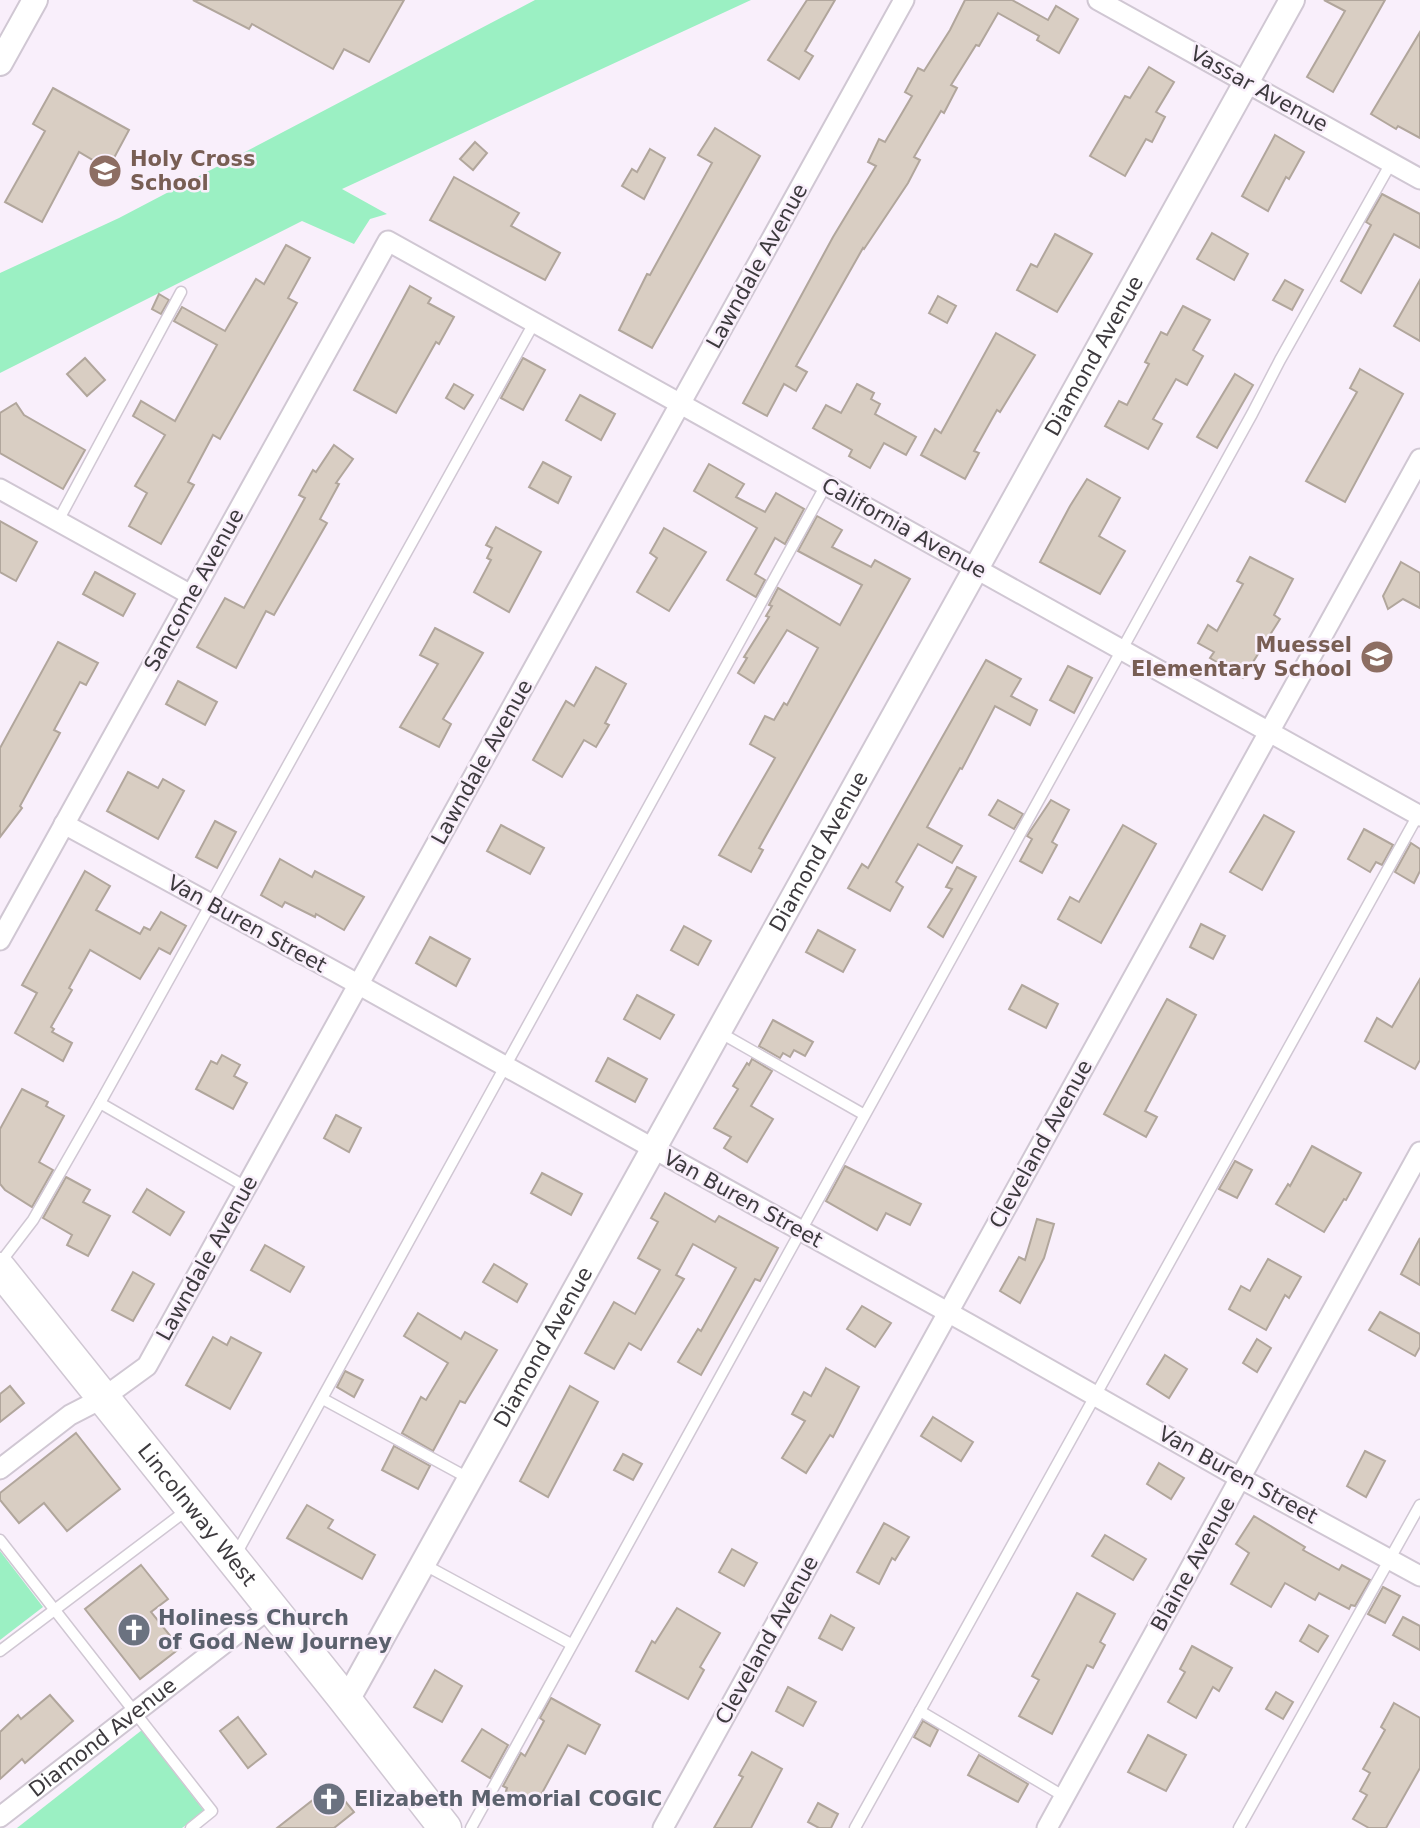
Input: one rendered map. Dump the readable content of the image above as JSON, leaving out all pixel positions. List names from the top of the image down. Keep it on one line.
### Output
{"streets":{"main road":["Lincolnway West"],"street":["Vassar Avenue","Lawndale Avenue","Diamond Avenue","California Avenue","Sancome Avenue","Van Buren Street","Cleveland Avenue","Blaine Avenue"]},"crossings":[["Vassar Avenue","Diamond Avenue"],["Lawndale Avenue","California Avenue"],["Lawndale Avenue","Van Buren Street"],["Lawndale Avenue","Lincolnway West"],["Diamond Avenue","California Avenue"],["Diamond Avenue","Van Buren Street"],["Diamond Avenue","Lincolnway West"],["California Avenue","Sancome Avenue"],["California Avenue","Cleveland Avenue"],["Sancome Avenue","Van Buren Street"],["Van Buren Street","Cleveland Avenue"],["Van Buren Street","Blaine Avenue"]],"places":{"school or university":["Holy Cross School","Muessel Elementary School"],"church":["Holiness Church of God New Journey","Elizabeth Memorial COGIC"]}}
